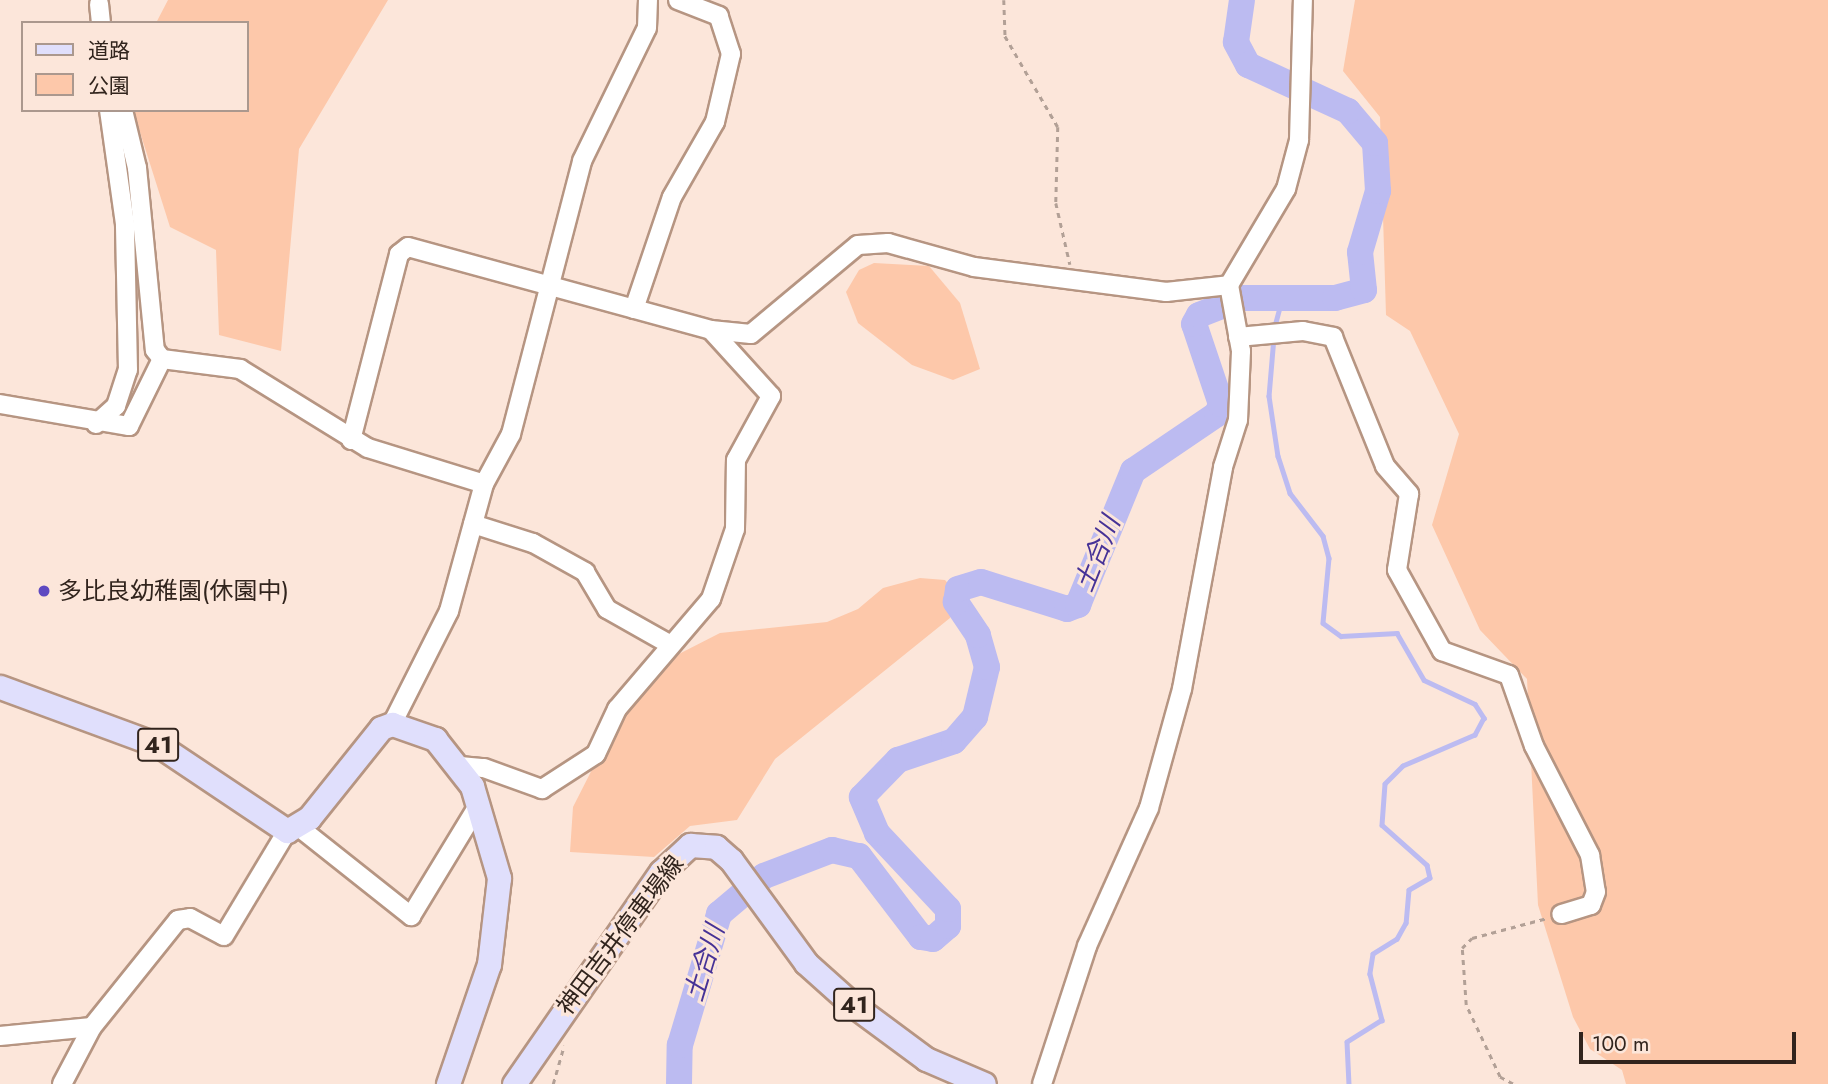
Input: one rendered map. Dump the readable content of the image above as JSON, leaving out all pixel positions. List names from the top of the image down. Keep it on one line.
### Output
{"streets":{"main road":["41","神田吉井停車場線"]},"water":["土合川"],"places":["多比良幼稚園(休園中)"],"legend":["道路","公園"],"scale_bar":"100 m"}
